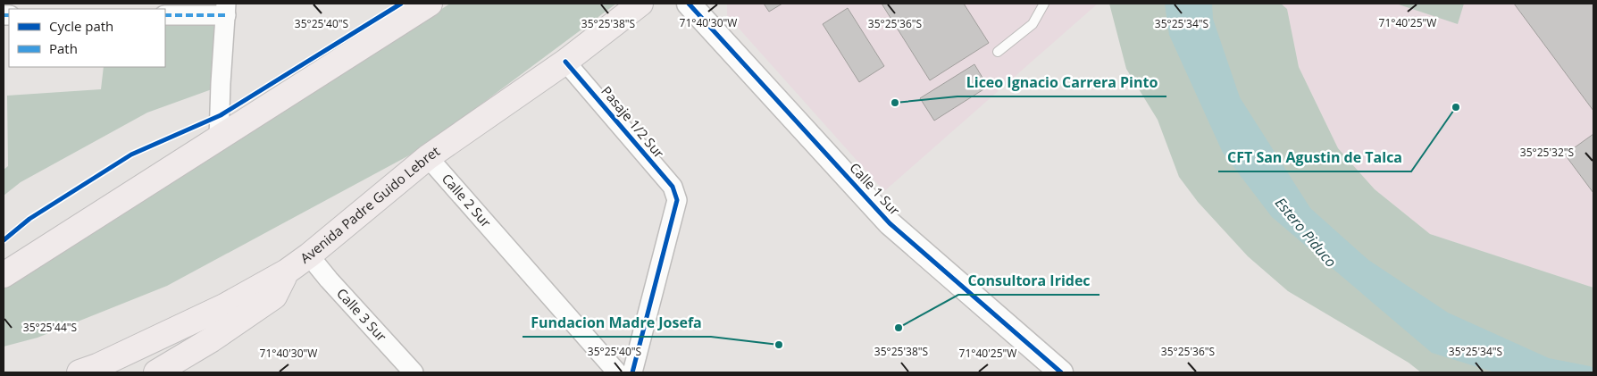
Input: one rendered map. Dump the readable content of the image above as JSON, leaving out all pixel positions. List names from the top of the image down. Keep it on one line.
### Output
{"streets":{"main road":["Avenida Padre Guido Lebret"],"street":["Pasaje 1/2 Sur","Calle 1 Sur","Calle 2 Sur","Calle 3 Sur"]},"crossings":[["Pasaje 1/2 Sur","Avenida Padre Guido Lebret"],["Calle 2 Sur","Avenida Padre Guido Lebret"],["Avenida Padre Guido Lebret","Calle 3 Sur"]],"water":["Estero Piduco"],"places":["Liceo Ignacio Carrera Pinto","CFT San Agustin de Talca","Consultora Iridec","Fundacion Madre Josefa"],"legend":["Cycle path","Path"],"coordinates":["71°40'25\"W","71°40'30\"W","35°25'34\"S","35°25'40\"S","35°25'38\"S","35°25'36\"S","35°25'32\"S","35°25'44\"S"]}
